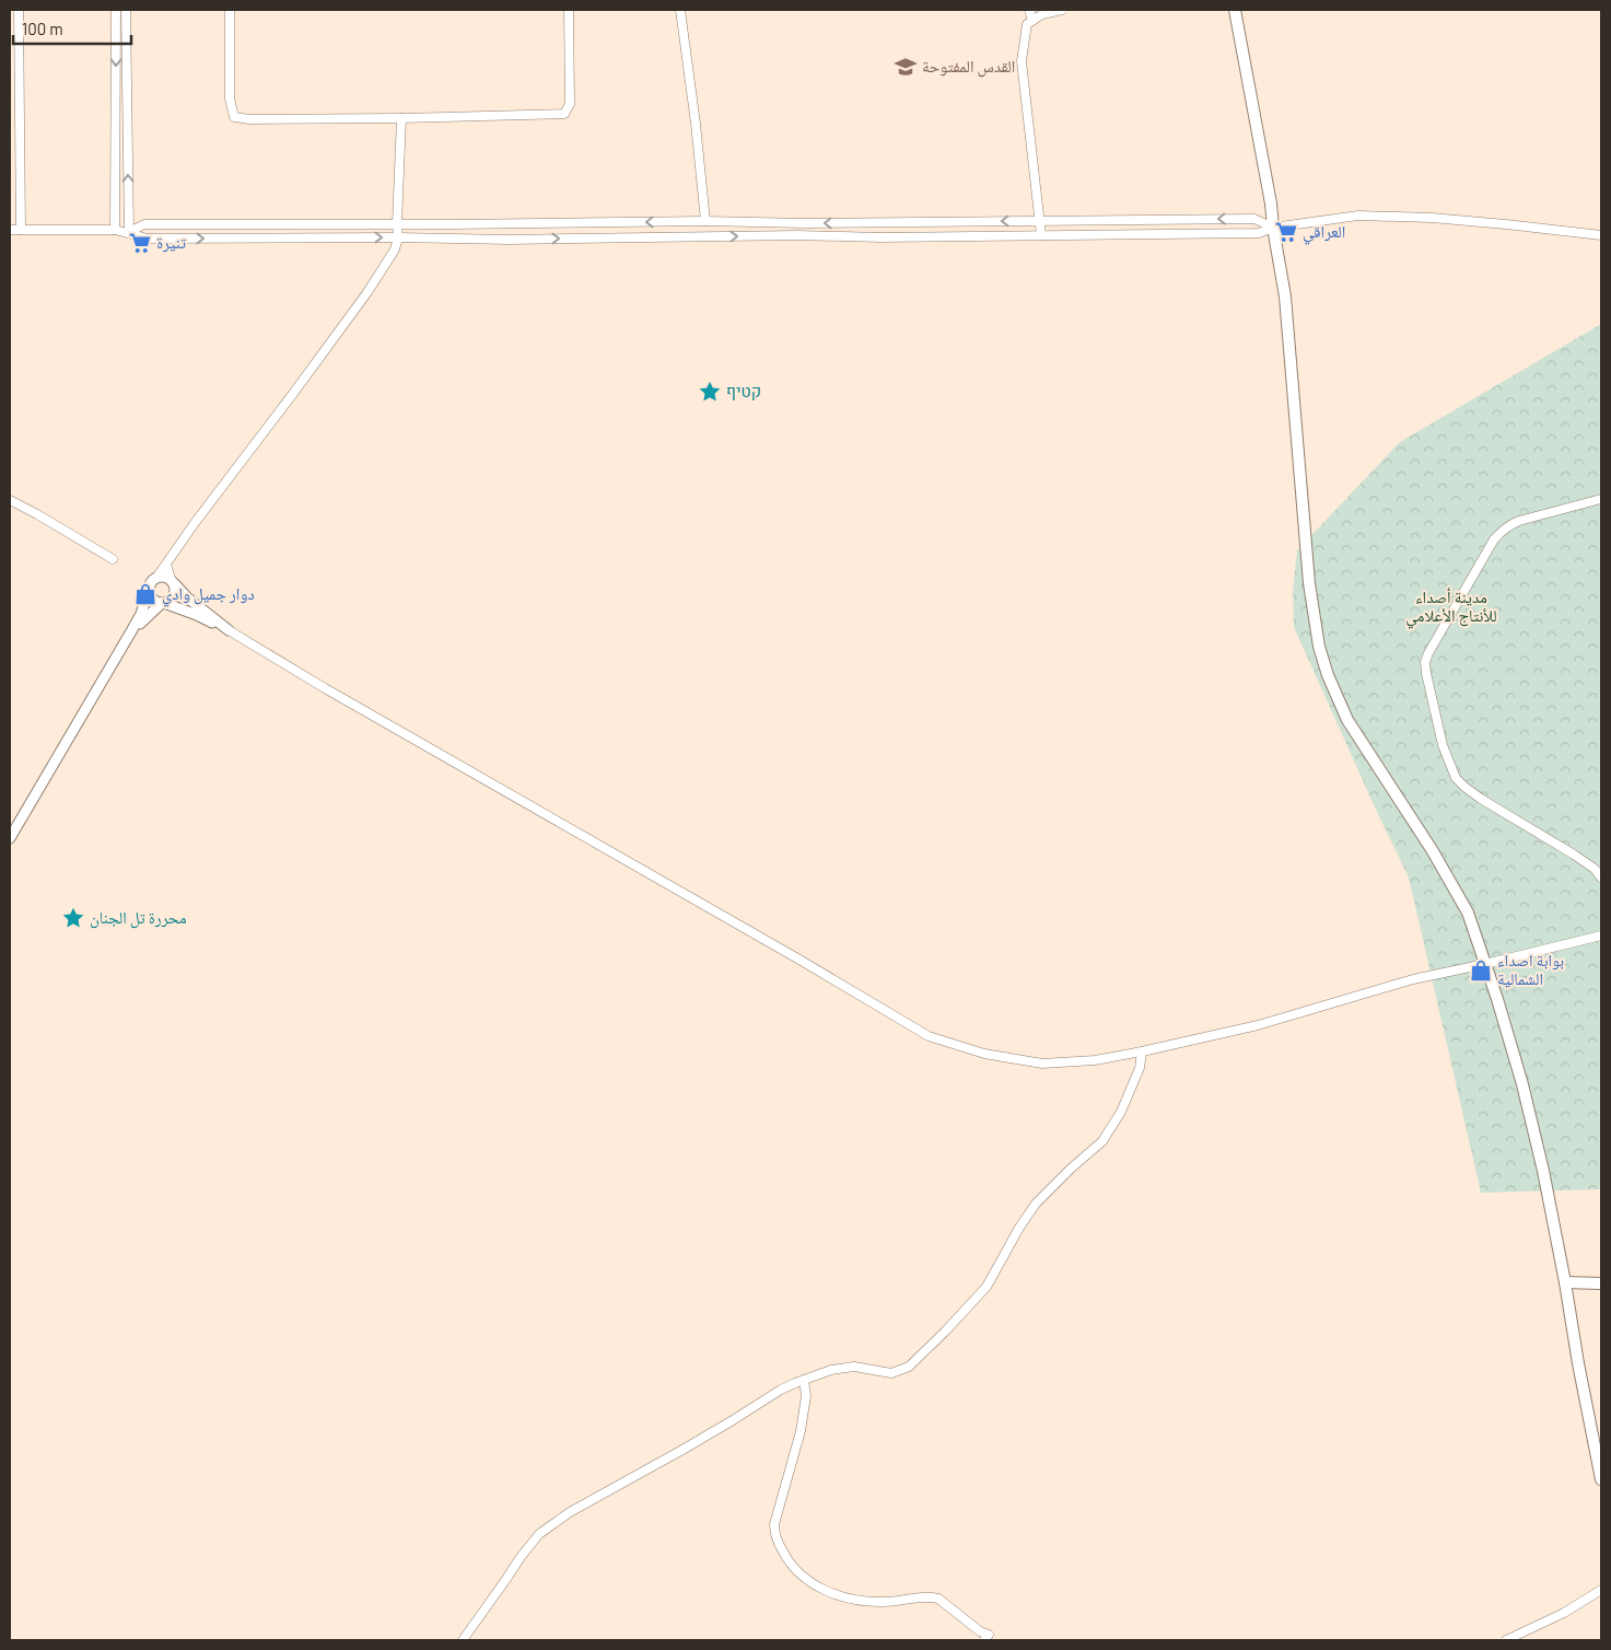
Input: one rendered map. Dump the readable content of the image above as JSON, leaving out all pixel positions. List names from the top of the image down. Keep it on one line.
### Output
{"parks":["مدينة أصداء للأنتاج الأعلامي"],"places":{"school or university":["القدس المفتوحة"],"supermarket":["العراقي","تنيرة"],"place":["קטיף","محررة تل الجنان"],"shop":["دوار جميل وادي","بوابة اصداء الشمالية"]},"scale_bar":"100 m"}
